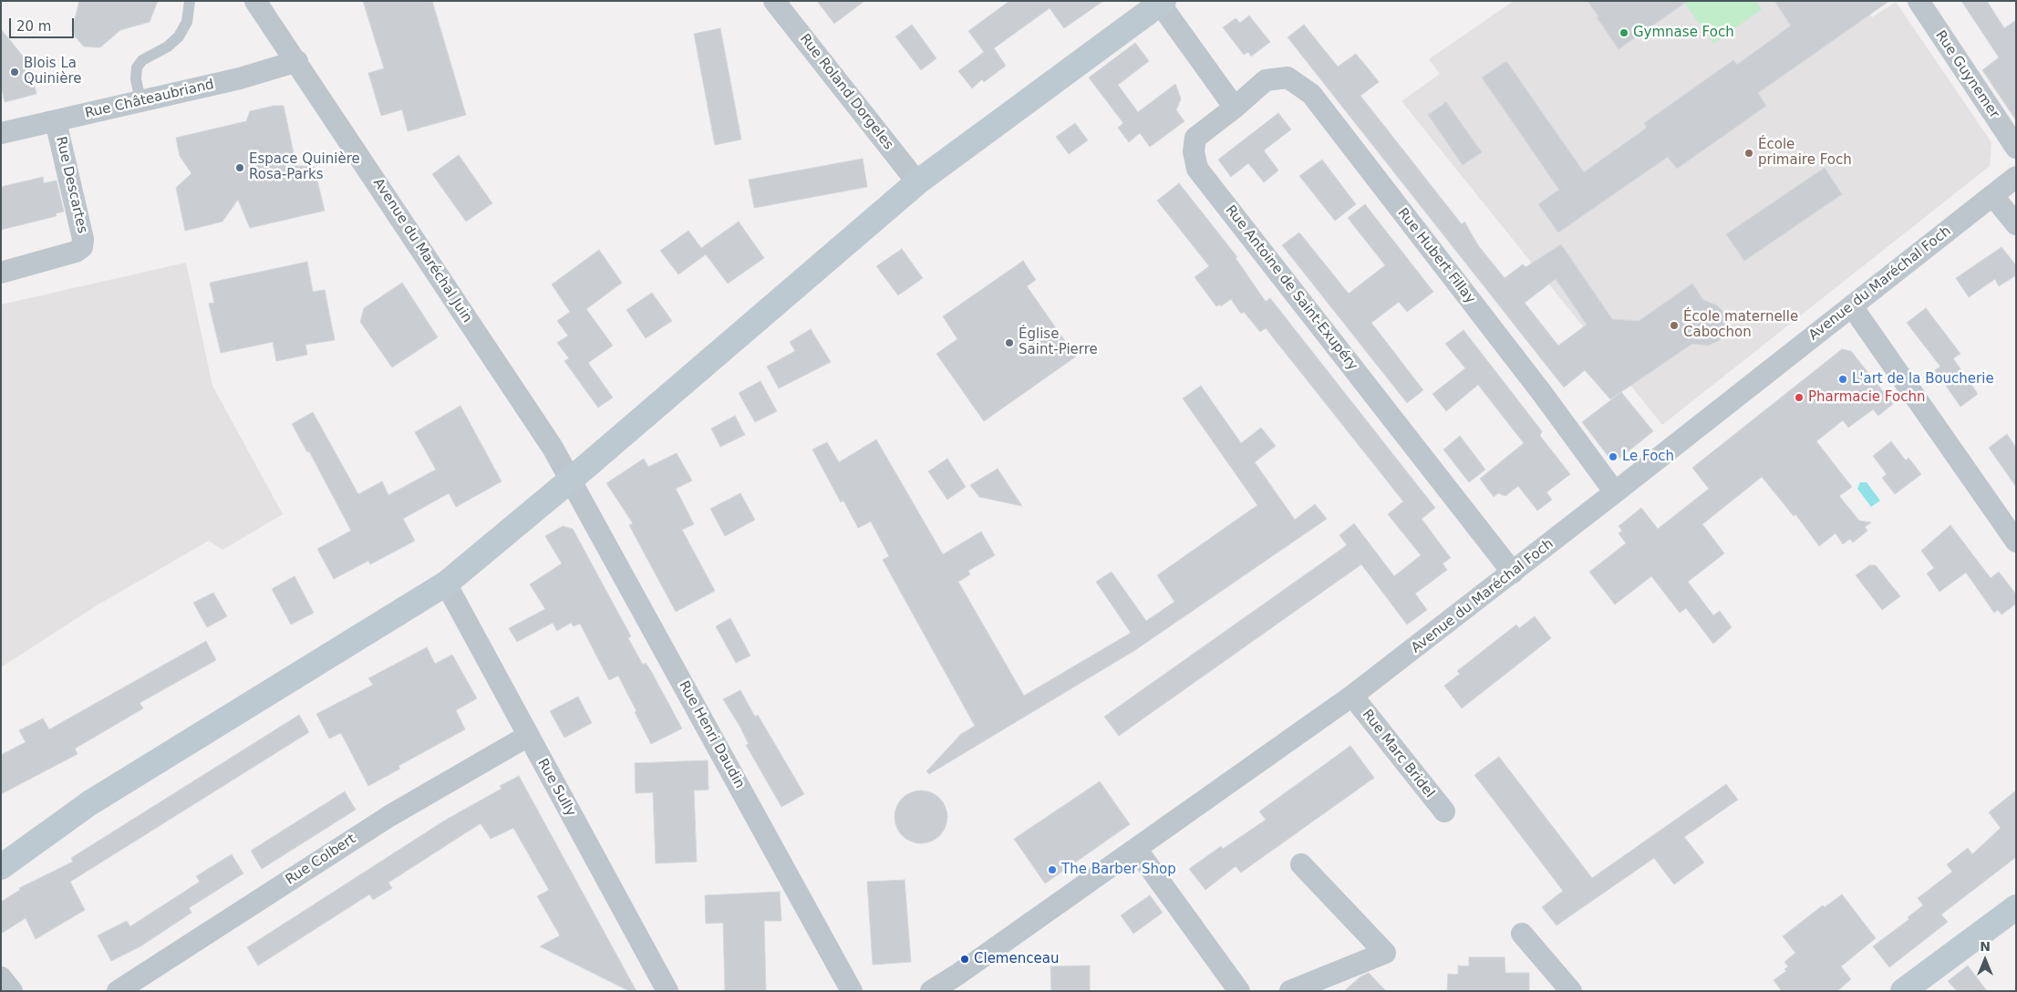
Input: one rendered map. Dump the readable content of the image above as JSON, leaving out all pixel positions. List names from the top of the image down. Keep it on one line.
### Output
{"streets":{"street":["Rue Guynemer","Rue Roland Dorgeles","Rue Châteaubriand","Rue Descartes","Avenue du Maréchal Juin","Rue Hubert Fillay","Avenue du Maréchal Foch","Rue Antoine de Saint-Exupéry","Rue Henri Daudin","Rue Marc Bridel","Rue Sully","Rue Colbert"]},"crossings":[["Rue Châteaubriand","Rue Descartes"],["Rue Châteaubriand","Avenue du Maréchal Juin"],["Avenue du Maréchal Juin","Rue Henri Daudin"],["Rue Hubert Fillay","Avenue du Maréchal Foch"],["Rue Hubert Fillay","Rue Antoine de Saint-Exupéry"],["Avenue du Maréchal Foch","Rue Antoine de Saint-Exupéry"],["Avenue du Maréchal Foch","Rue Marc Bridel"],["Rue Sully","Rue Colbert"]],"places":["Gymnase Foch","Blois La Quinière","École primaire Foch","Espace Quinière Rosa-Parks","École maternelle Cabochon","Église Saint-Pierre","L'art de la Boucherie","Pharmacie Fochn","Le Foch","The Barber Shop","Clemenceau"],"scale_bar":"20 m","north":"top"}
